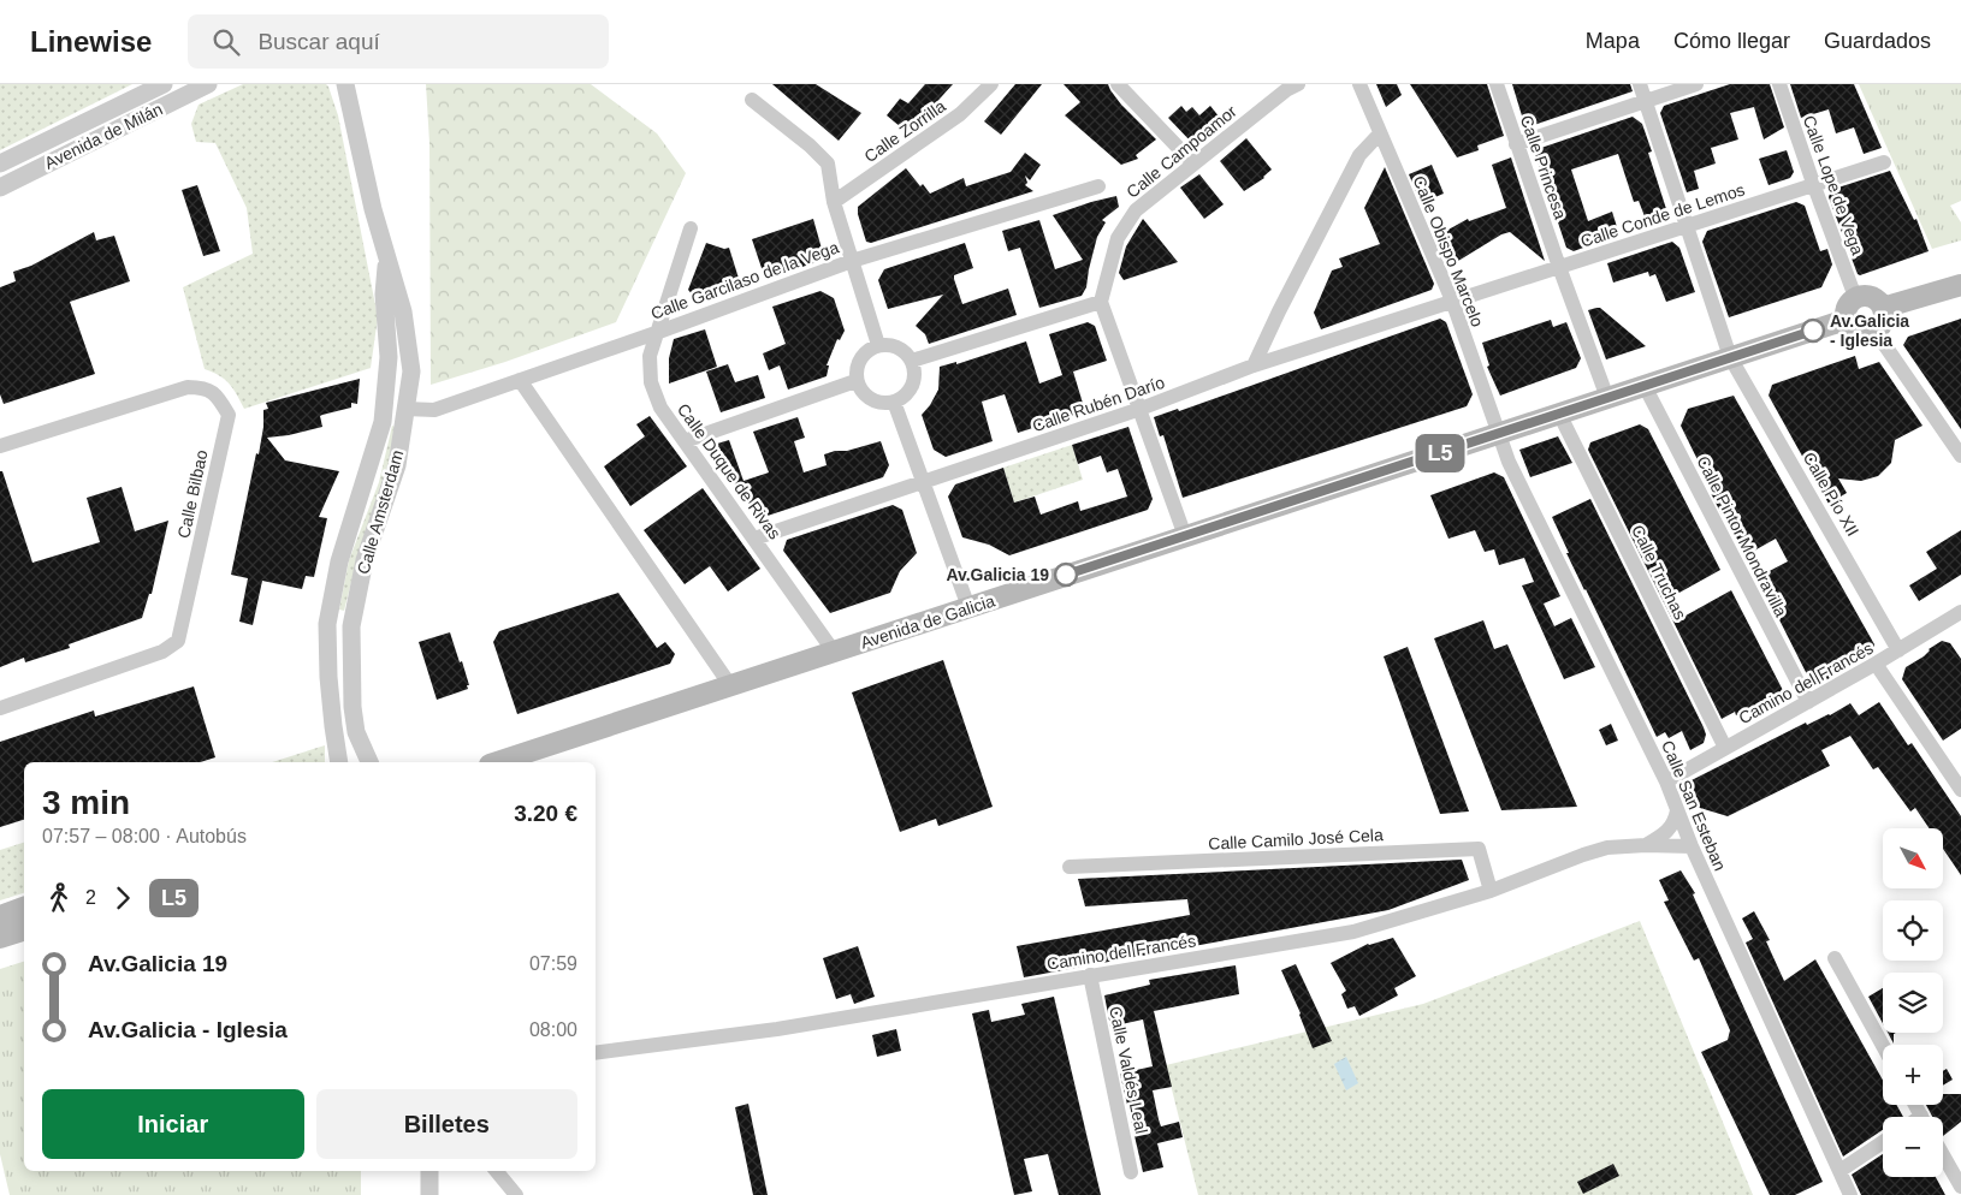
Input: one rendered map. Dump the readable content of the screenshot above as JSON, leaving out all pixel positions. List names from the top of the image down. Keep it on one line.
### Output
{"streets":{"main road":["Avenida de Galicia"],"street":["Calle Zorrilla","Avenida de Milán","Calle Campoamor","Calle Princesa","Calle Lope de Vega","Calle Conde de Lemos","Calle Obispo Marcelo","Calle Garcilaso de la Vega","Calle Rubén Darío","Calle Duque de Rivas","Calle Bilbao","Calle Pío XII","Calle Amsterdam","Calle Pintor Mondravilla","Calle Truchas","Camino del Francés","Calle San Esteban","Calle Camilo José Cela","Calle Valdés Leal"]},"crossings":[["Calle Princesa","Calle Conde de Lemos"],["Calle Princesa","Avenida de Galicia"],["Calle Lope de Vega","Calle Conde de Lemos"],["Calle Lope de Vega","Avenida de Galicia"],["Calle Conde de Lemos","Calle Obispo Marcelo"],["Calle Conde de Lemos","Calle Rubén Darío"],["Calle Conde de Lemos","Calle Pío XII"],["Calle Obispo Marcelo","Calle Rubén Darío"],["Calle Obispo Marcelo","Avenida de Galicia"],["Calle Obispo Marcelo","Calle San Esteban"],["Calle Garcilaso de la Vega","Calle Duque de Rivas"],["Calle Garcilaso de la Vega","Calle Amsterdam"],["Calle Rubén Darío","Calle Duque de Rivas"],["Calle Duque de Rivas","Avenida de Galicia"],["Calle Pío XII","Avenida de Galicia"],["Calle Pío XII","Camino del Francés"],["Calle Pintor Mondravilla","Avenida de Galicia"],["Calle Pintor Mondravilla","Camino del Francés"],["Calle Truchas","Avenida de Galicia"],["Calle Truchas","Camino del Francés"],["Avenida de Galicia","Calle San Esteban"],["Camino del Francés","Calle San Esteban"],["Camino del Francés","Calle Camilo José Cela"],["Camino del Francés","Calle Valdés Leal"]],"places":["Av.Galicia - Iglesia","Av.Galicia 19"],"lines":["bus line L5"],"north":"bottom right","page":{"header":"Linewise","search":"Buscar aquí","nav":["Mapa","Cómo llegar","Guardados"],"on_map":"L5","heading":["3 min","07:57 – 08:00 · Autobús","3.20 €"],"map_buttons":["+","−"],"legs":["2","L5"],"list":[{"name":"Av.Galicia 19","value":"07:59"},{"name":"Av.Galicia - Iglesia","value":"08:00"}],"buttons":["Iniciar","Billetes"]}}
